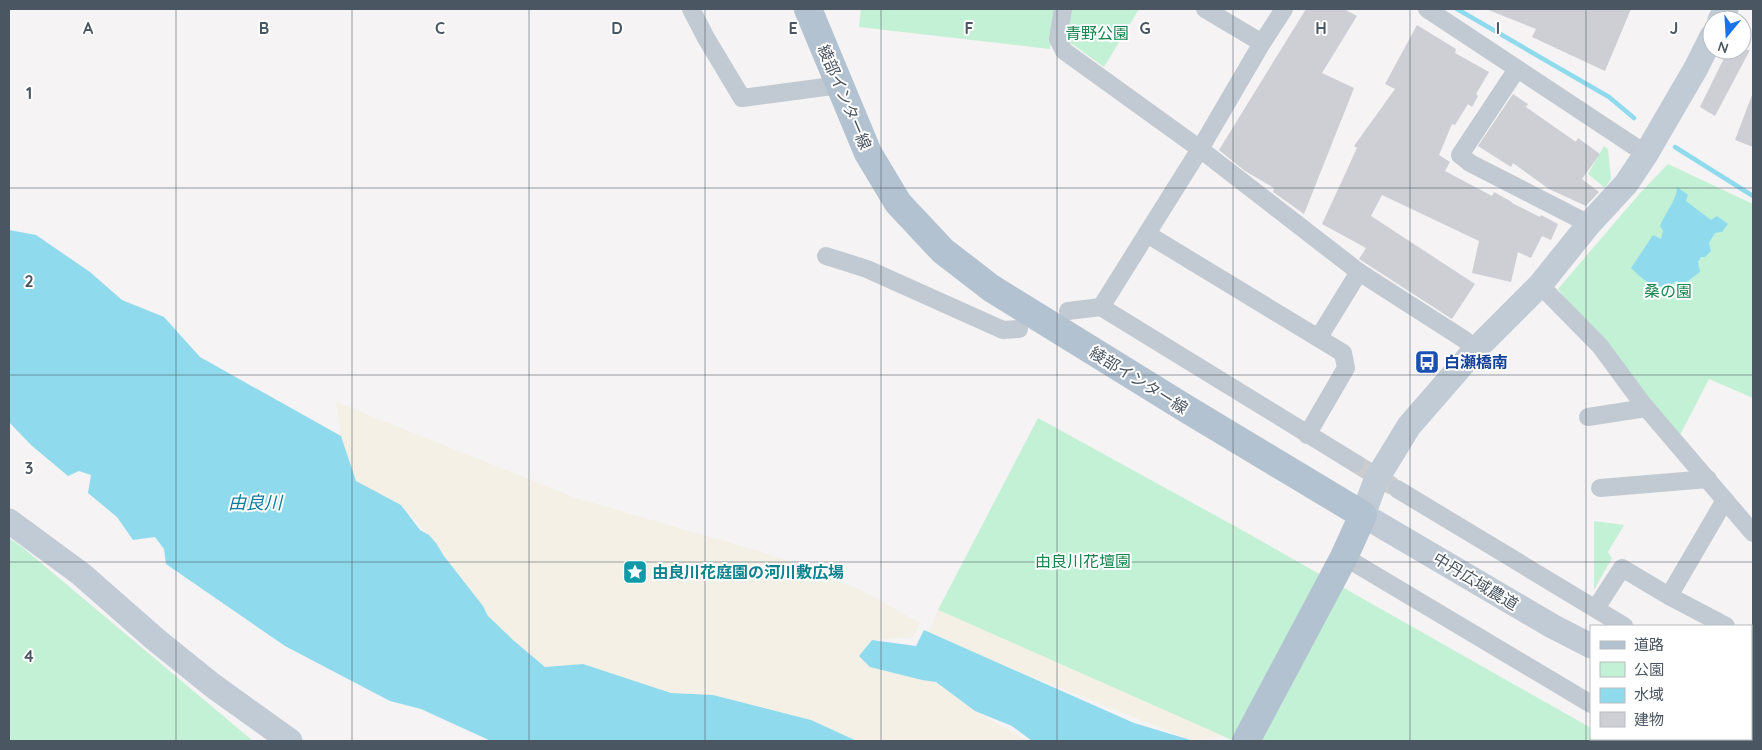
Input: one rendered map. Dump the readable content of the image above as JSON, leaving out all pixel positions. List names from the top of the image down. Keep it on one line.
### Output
{"streets":{"main road":["綾部インター線"],"street":["中丹広域農道"]},"crossings":[["綾部インター線","中丹広域農道"]],"water":["由良川"],"parks":["青野公園","桑の園","由良川花壇園"],"places":{"bus stop":["白瀬橋南"],"place":["由良川花庭園の河川敷広場"]},"legend":["道路","公園","水域","建物"],"north":"bottom","grid":{"columns":["A","B","C","D","E","F","G","H","I","J"],"rows":["1","2","3","4"]}}
